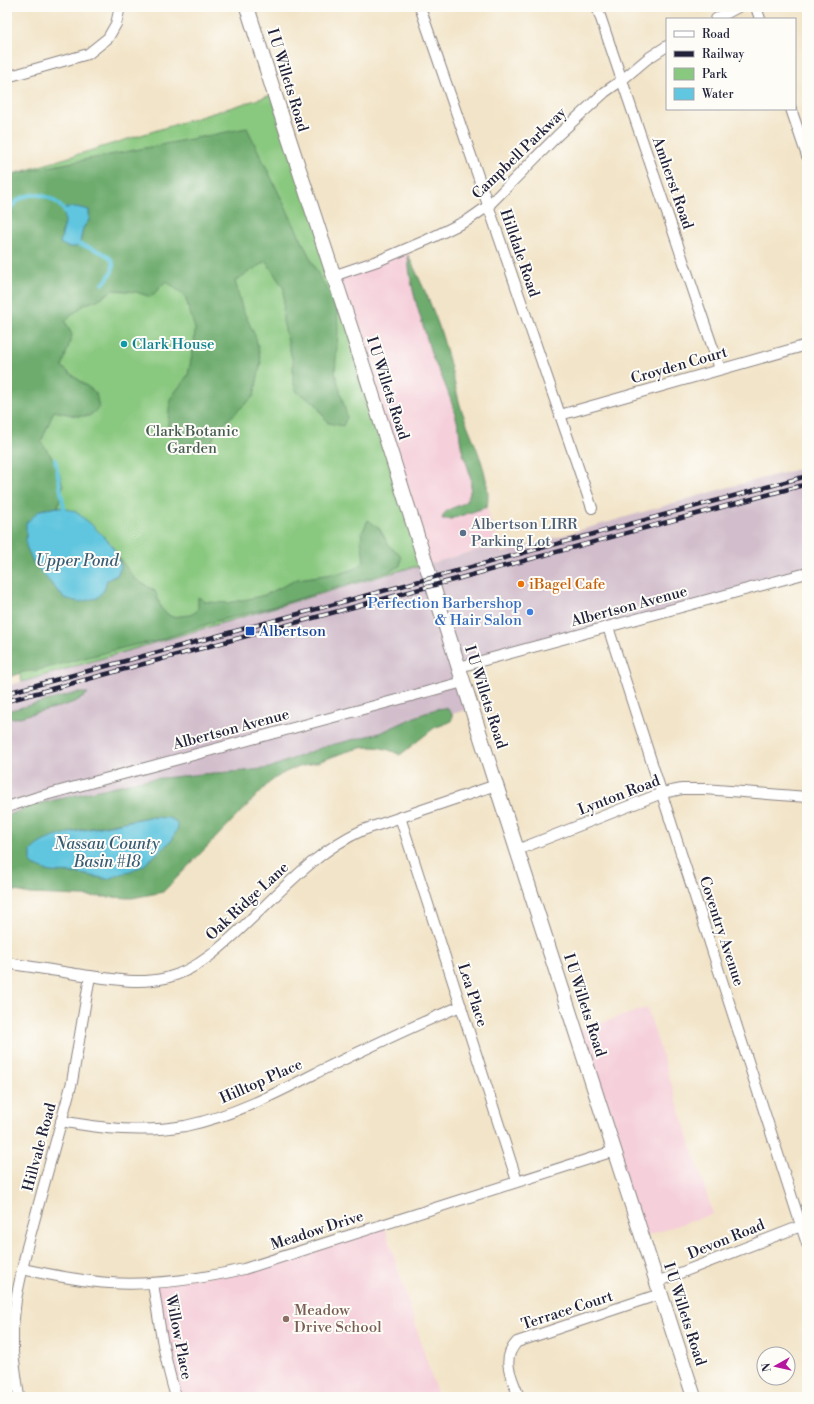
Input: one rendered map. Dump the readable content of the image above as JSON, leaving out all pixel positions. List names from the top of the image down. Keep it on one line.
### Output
{"streets":{"main road":["I U Willets Road"],"street":["Campbell Parkway","Amherst Road","Hilldale Road","Croyden Court","Albertson Avenue","Lynton Road","Oak Ridge Lane","Coventry Avenue","Lea Place","Hilltop Place","Hillvale Road","Meadow Drive","Devon Road","Terrace Court","Willow Place"]},"crossings":[["I U Willets Road","Campbell Parkway"],["I U Willets Road","Albertson Avenue"],["I U Willets Road","Lynton Road"],["I U Willets Road","Oak Ridge Lane"],["I U Willets Road","Meadow Drive"],["I U Willets Road","Devon Road"],["I U Willets Road","Terrace Court"],["Campbell Parkway","Amherst Road"],["Campbell Parkway","Hilldale Road"],["Amherst Road","Croyden Court"],["Hilldale Road","Croyden Court"],["Albertson Avenue","Coventry Avenue"],["Lynton Road","Coventry Avenue"],["Oak Ridge Lane","Lea Place"],["Oak Ridge Lane","Hillvale Road"],["Coventry Avenue","Devon Road"],["Lea Place","Hilltop Place"],["Lea Place","Meadow Drive"],["Hilltop Place","Hillvale Road"],["Hillvale Road","Meadow Drive"],["Meadow Drive","Willow Place"],["Devon Road","Terrace Court"]],"water":["Upper Pond","Nassau County Basin #18"],"parks":["Clark Botanic Garden"],"places":{"other":["Clark House","Albertson LIRR Parking Lot","iBagel Cafe","Perfection Barbershop & Hair Salon","Meadow Drive School"],"transit":["Albertson"]},"legend":["Road","Railway","Park","Water"],"north":"left"}
